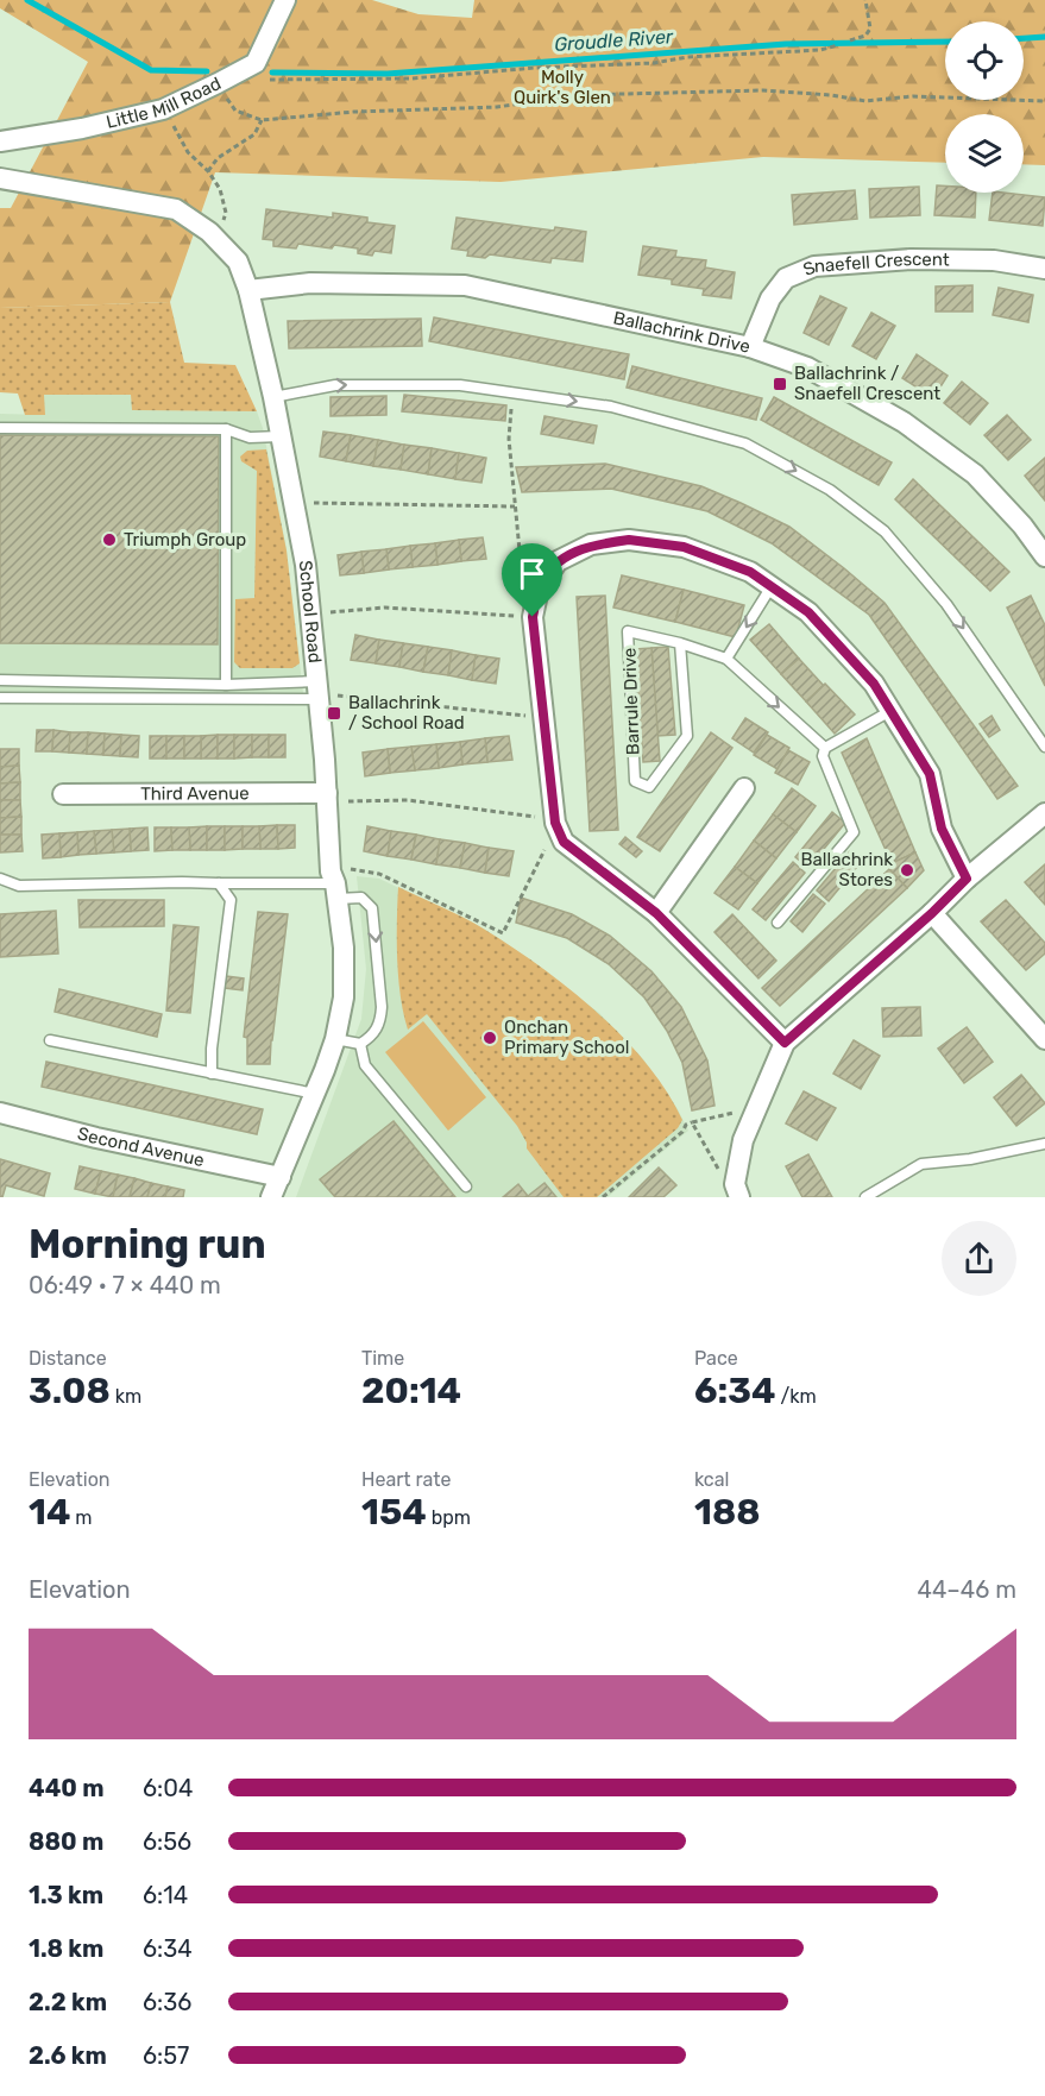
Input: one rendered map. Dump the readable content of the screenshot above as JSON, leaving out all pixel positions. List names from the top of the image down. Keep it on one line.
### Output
{"streets":{"street":["Little Mill Road","Snaefell Crescent","Ballachrink Drive","School Road","Third Avenue","Second Avenue"],"lane":["Barrule Drive"]},"crossings":[["Snaefell Crescent","Ballachrink Drive"],["Ballachrink Drive","School Road"],["School Road","Third Avenue"],["School Road","Second Avenue"]],"water":["Groudle River"],"parks":["Molly Quirk's Glen"],"places":{"transit":["Ballachrink / Snaefell Crescent","Ballachrink / School Road"],"other":["Triumph Group","Ballachrink Stores","Onchan Primary School"]},"page":{"heading":["Morning run","06:49 · 7 × 440 m"],"stats":[["Distance","3.08 km"],["Time","20:14"],["Pace","6:34 /km"],["Elevation","14 m"],["Heart rate","154 bpm"],["kcal","188"]],"chart":["Elevation","44–46 m"],"list":[{"name":"440 m","note":"6:04"},{"name":"880 m","note":"6:56"},{"name":"1.3 km","note":"6:14"},{"name":"1.8 km","note":"6:34"},{"name":"2.2 km","note":"6:36"},{"name":"2.6 km","note":"6:57"}]}}
